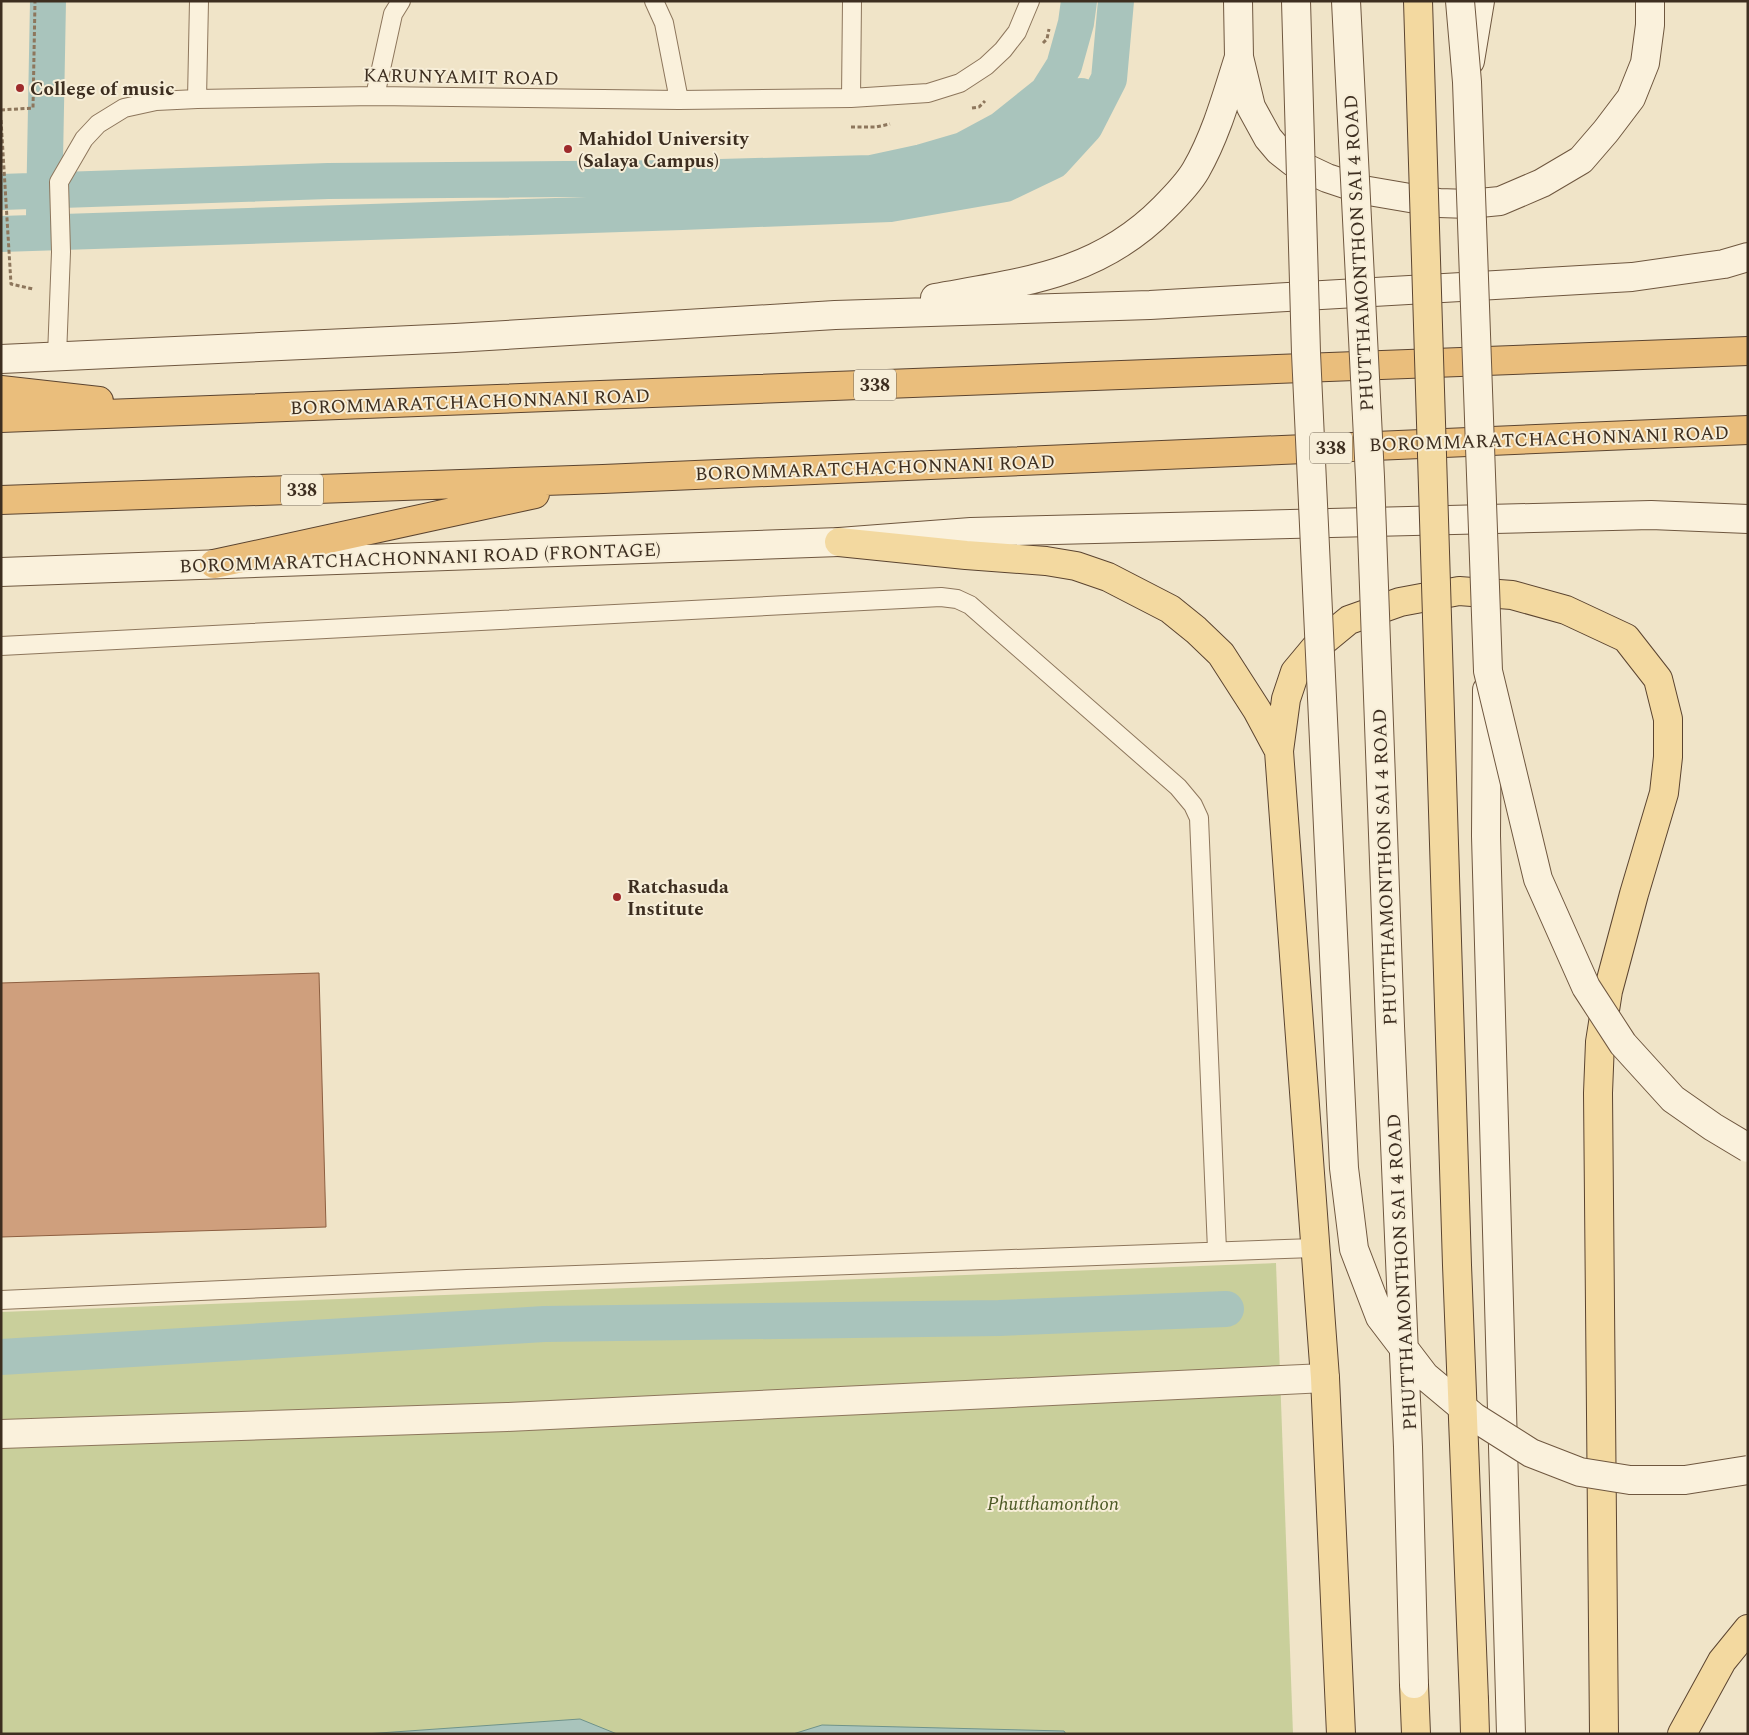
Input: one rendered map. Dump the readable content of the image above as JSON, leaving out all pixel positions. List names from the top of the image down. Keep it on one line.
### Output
{"streets":{"highway":["338","BOROMMARATCHACHONNANI ROAD"],"main road":["PHUTTHAMONTHON SAI 4 ROAD","BOROMMARATCHACHONNANI ROAD (FRONTAGE)"],"lane":["KARUNYAMIT ROAD"]},"parks":["Phutthamonthon"],"places":["College of music","Mahidol University (Salaya Campus)","Ratchasuda Institute"]}
